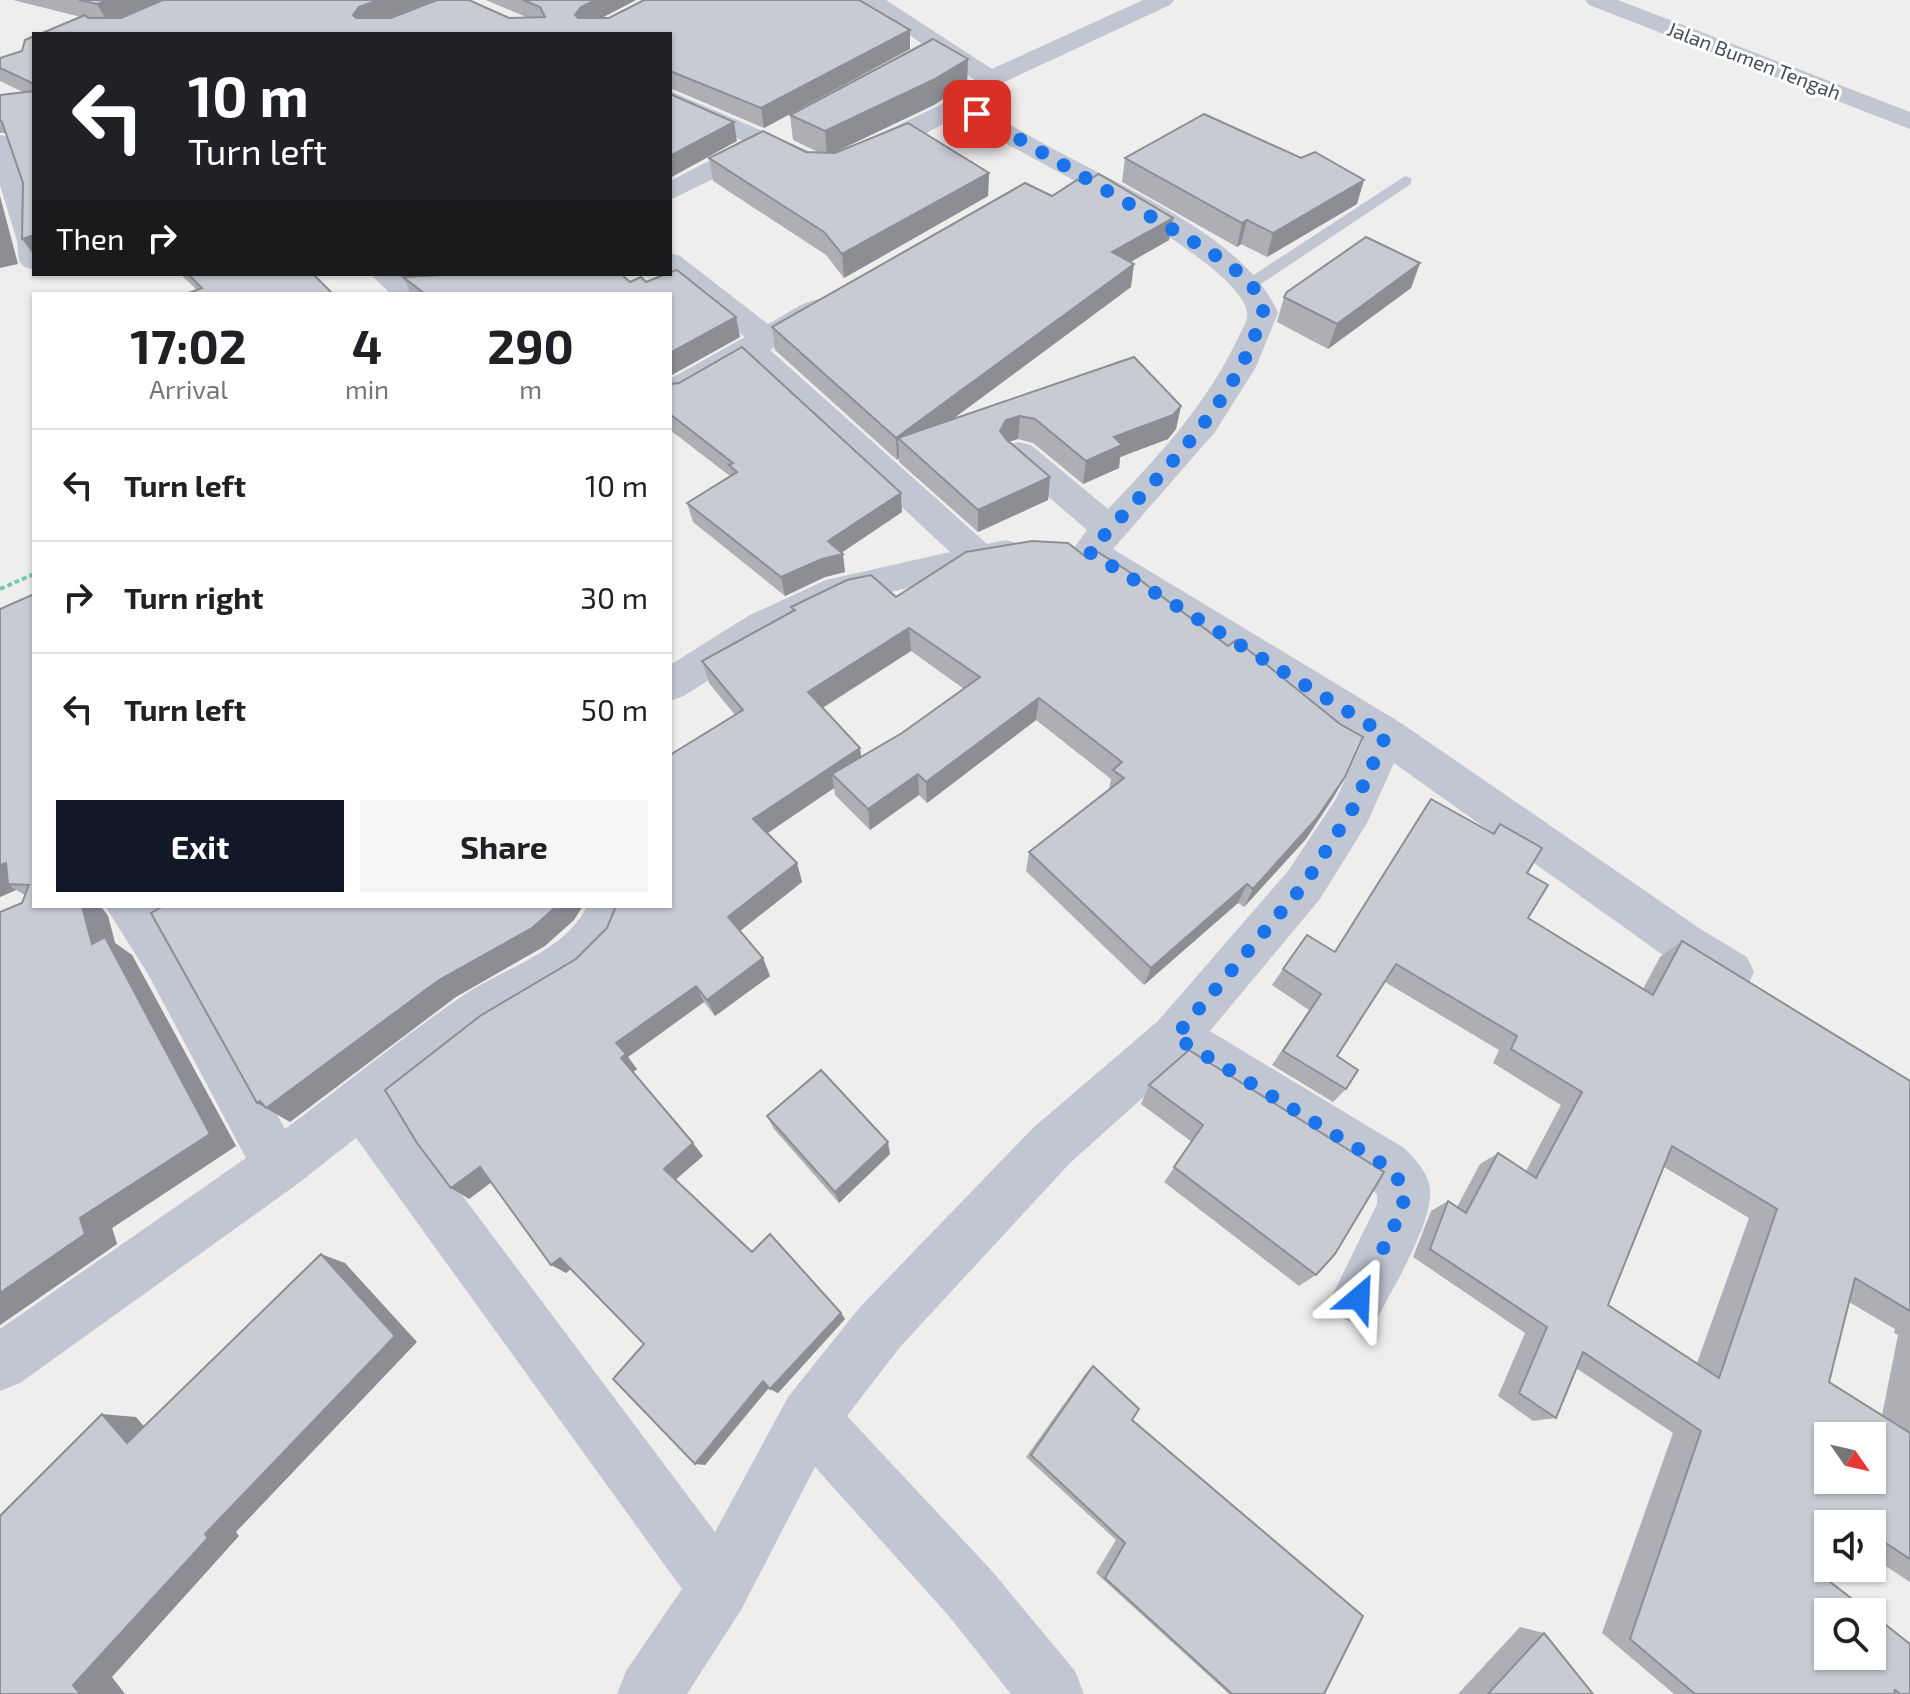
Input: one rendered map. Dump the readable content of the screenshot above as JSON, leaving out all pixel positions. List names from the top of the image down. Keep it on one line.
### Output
{"streets":{"street":["Jalan Bumen Tengah"]},"north":"bottom right","page":{"turn":["10 m","Turn left"],"then":"Then","eta":["17:02","Arrival","4","min","290","m"],"list":[{"name":"Turn left","value":"10 m"},{"name":"Turn right","value":"30 m"},{"name":"Turn left","value":"50 m"}],"buttons":["Exit","Share"]}}
